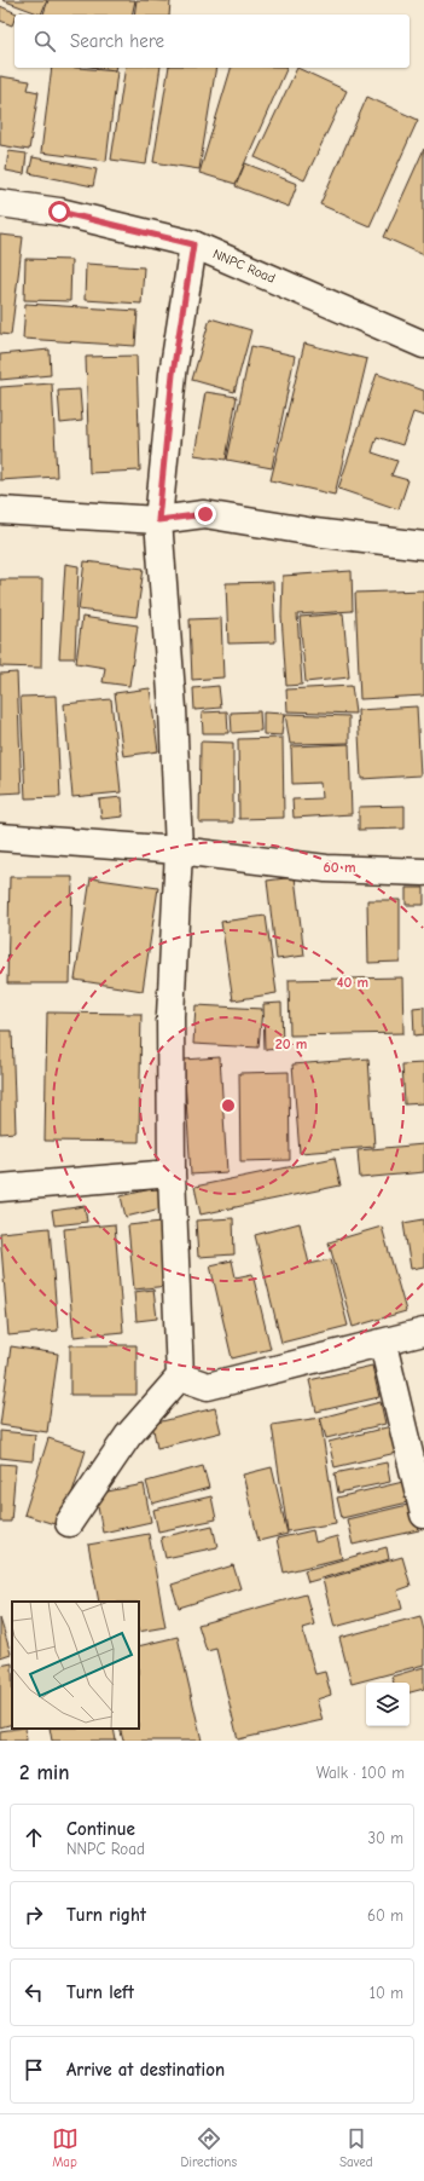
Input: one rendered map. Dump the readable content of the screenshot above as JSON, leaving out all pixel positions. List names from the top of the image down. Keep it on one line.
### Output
{"streets":{"street":["NNPC Road"]},"page":{"search":"Search here","heading":["2 min","Walk · 100 m"],"list":[["Continue","NNPC Road","30 m"],["Turn right","60 m"],["Turn left","10 m"],"Arrive at destination"],"nav":["Map","Directions","Saved"]},"rings":["60 m","40 m","20 m"]}
